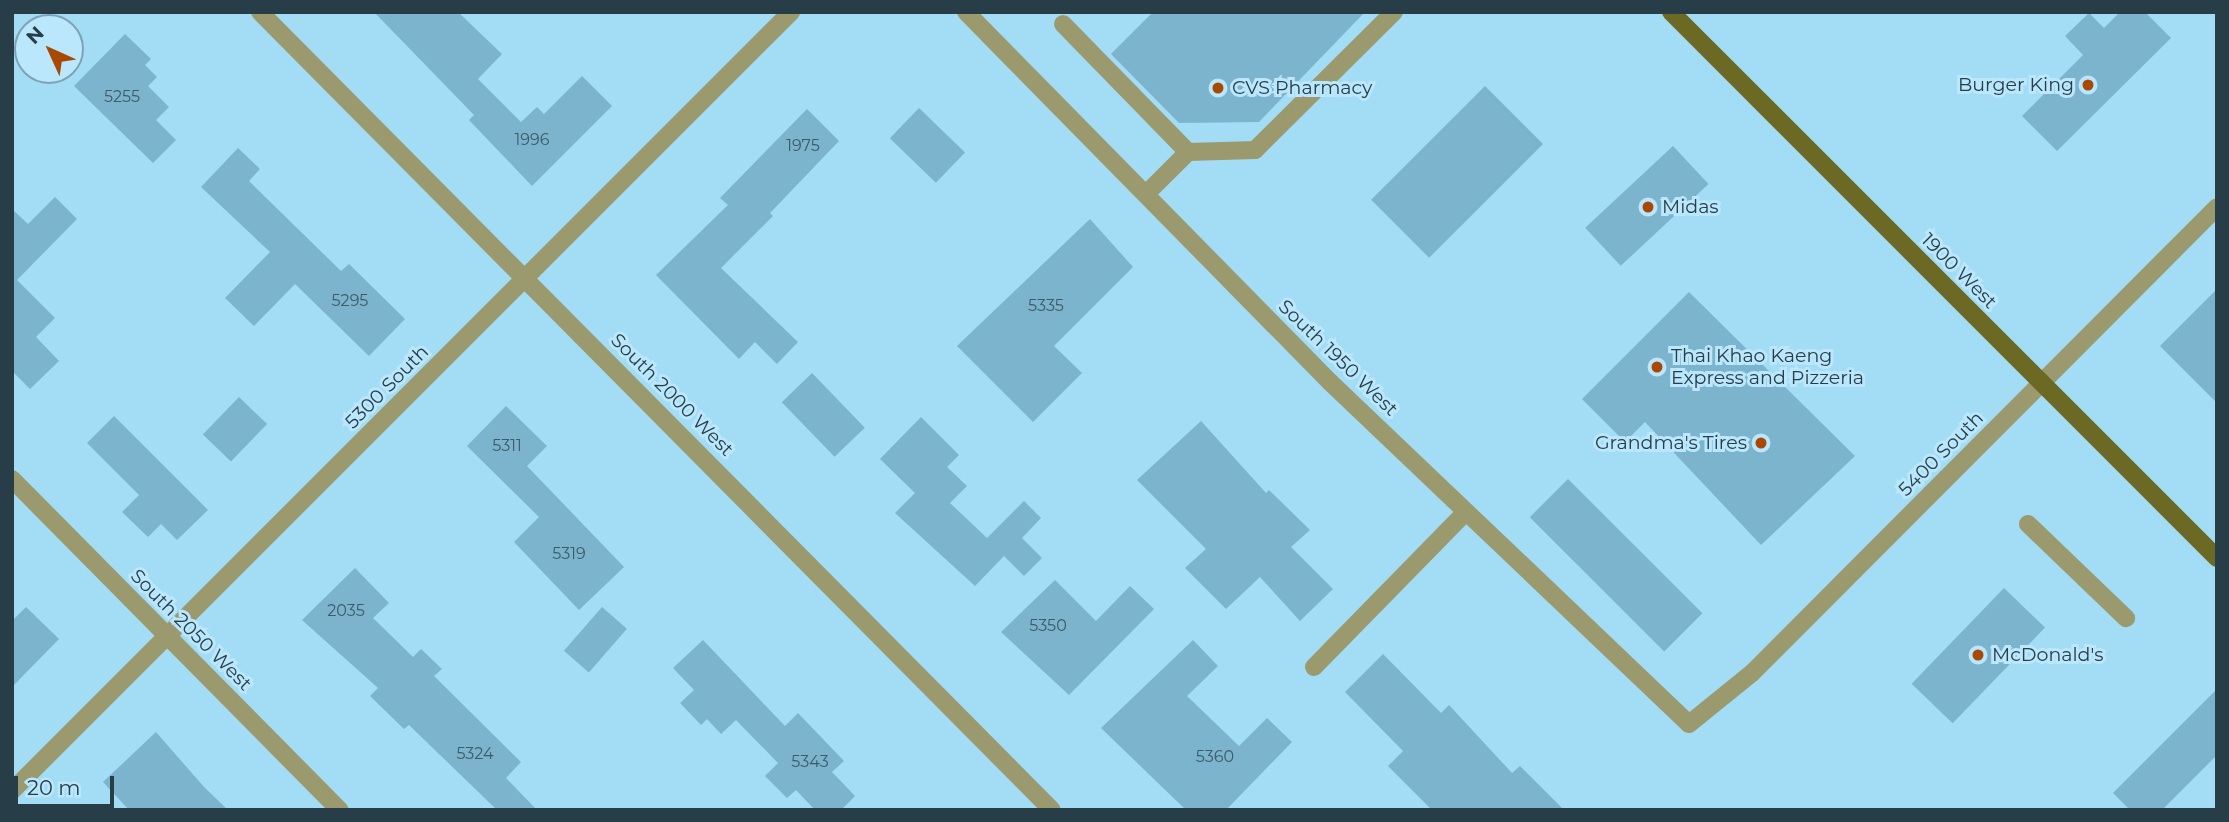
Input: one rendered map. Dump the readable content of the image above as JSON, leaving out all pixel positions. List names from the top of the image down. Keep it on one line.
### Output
{"streets":{"main road":["1900 West"],"street":["South 1950 West","5300 South","South 2000 West","5400 South","South 2050 West"]},"crossings":[["1900 West","5400 South"],["South 1950 West","5400 South"],["5300 South","South 2000 West"],["5300 South","South 2050 West"]],"places":["Burger King","CVS Pharmacy","Midas","Thai Khao Kaeng Express and Pizzeria","Grandma's Tires","McDonald's"],"house_numbers":["5255","1996","1975","5295","5335","5311","5319","2035","5350","5324","5360","5343"],"scale_bar":"20 m","north":"top left"}
